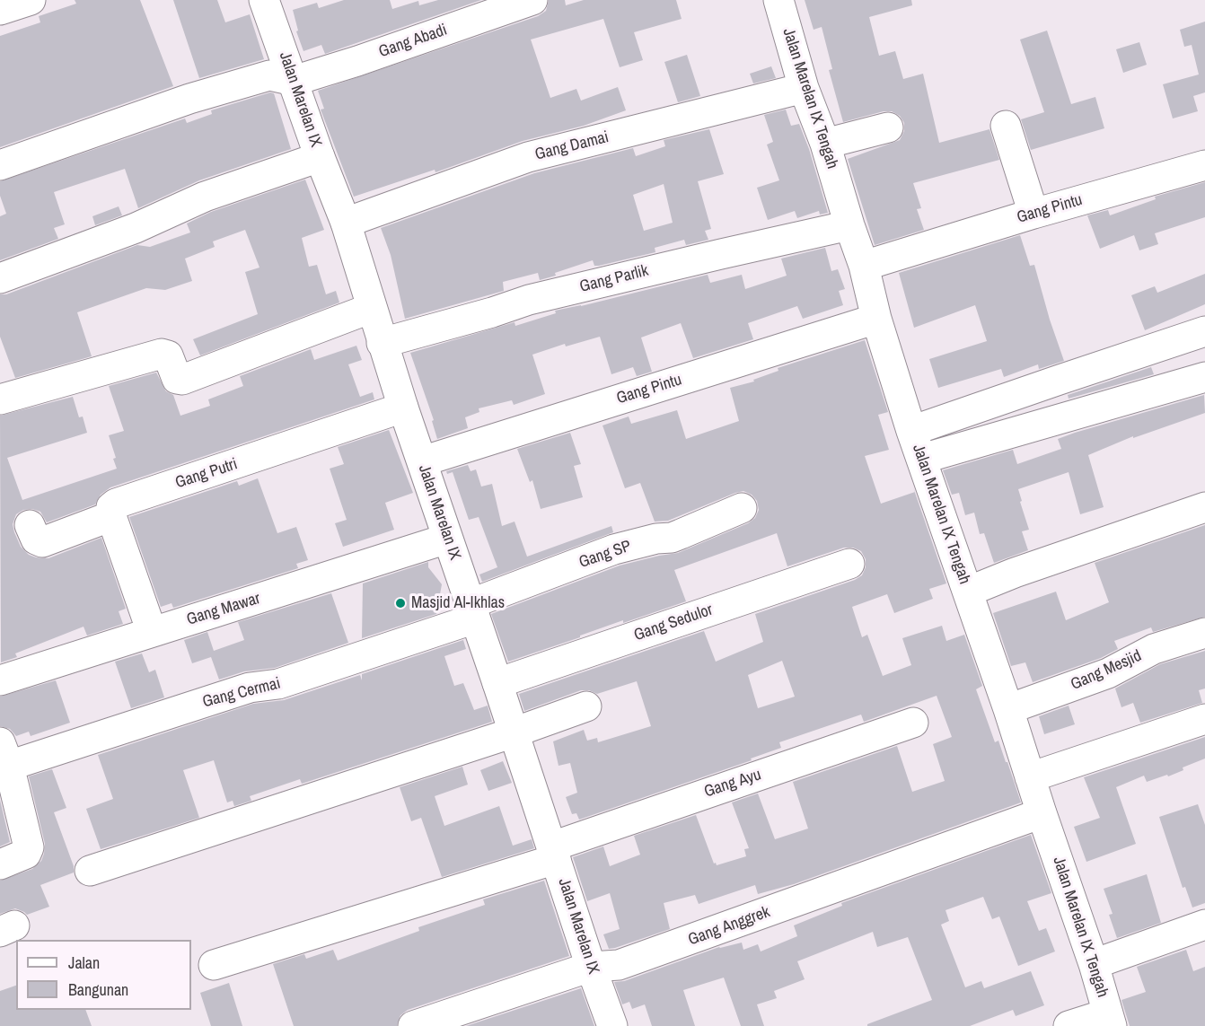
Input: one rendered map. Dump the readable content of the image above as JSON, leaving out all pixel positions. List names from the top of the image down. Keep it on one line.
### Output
{"streets":{"street":["Gang Abadi","Jalan Marelan IX Tengah","Jalan Marelan IX","Gang Damai","Gang Pintu","Gang Parlik","Gang Putri","Gang SP","Gang Mawar","Gang Sedulor","Gang Mesjid","Gang Cermai","Gang Ayu","Gang Anggrek"]},"crossings":[["Gang Abadi","Jalan Marelan IX"],["Jalan Marelan IX Tengah","Gang Damai"],["Jalan Marelan IX Tengah","Gang Pintu"],["Jalan Marelan IX Tengah","Gang Parlik"],["Jalan Marelan IX Tengah","Gang Mesjid"],["Jalan Marelan IX Tengah","Gang Anggrek"],["Jalan Marelan IX","Gang Damai"],["Jalan Marelan IX","Gang Pintu"],["Jalan Marelan IX","Gang Parlik"],["Jalan Marelan IX","Gang Putri"],["Jalan Marelan IX","Gang SP"],["Jalan Marelan IX","Gang Mawar"],["Jalan Marelan IX","Gang Sedulor"],["Jalan Marelan IX","Gang Cermai"],["Jalan Marelan IX","Gang Ayu"],["Jalan Marelan IX","Gang Anggrek"],["Gang SP","Gang Cermai"]],"places":["Masjid Al-Ikhlas"],"legend":["Jalan","Bangunan"]}
